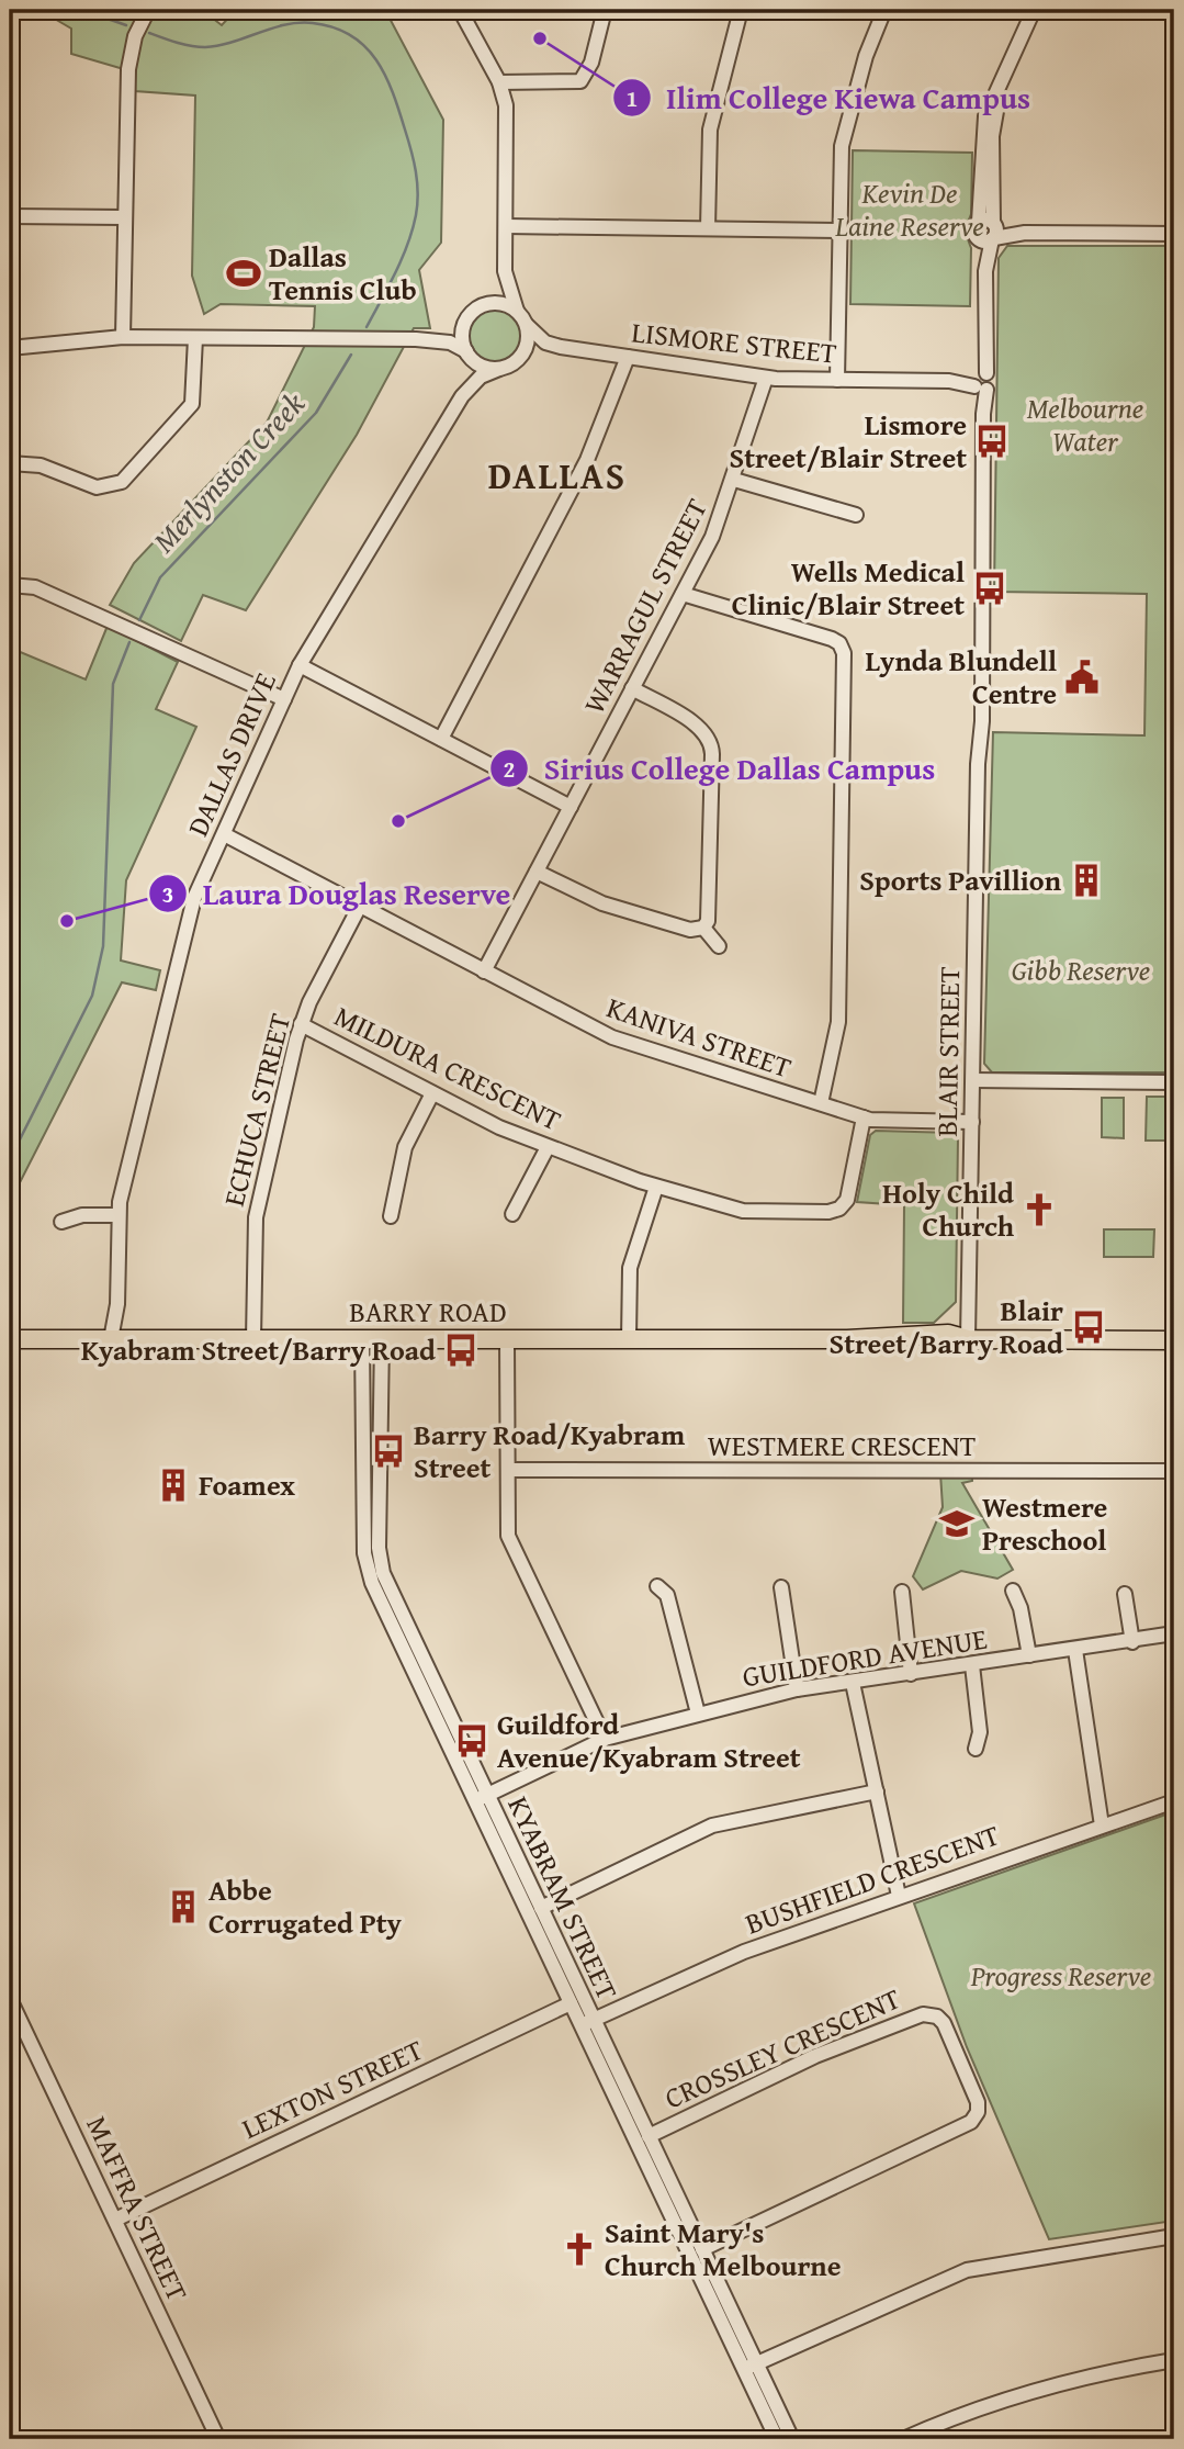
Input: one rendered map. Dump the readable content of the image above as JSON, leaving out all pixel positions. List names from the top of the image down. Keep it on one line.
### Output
{"streets":{"main road":["BARRY ROAD"],"street":["LISMORE STREET","WARRAGUL STREET","DALLAS DRIVE","KANIVA STREET","BLAIR STREET","MILDURA CRESCENT","ECHUCA STREET","WESTMERE CRESCENT","GUILDFORD AVENUE","BUSHFIELD CRESCENT","KYABRAM STREET","CROSSLEY CRESCENT","LEXTON STREET","MAFFRA STREET"]},"crossings":[["LISMORE STREET","WARRAGUL STREET"],["LISMORE STREET","DALLAS DRIVE"],["LISMORE STREET","BLAIR STREET"],["WARRAGUL STREET","KANIVA STREET"],["DALLAS DRIVE","KANIVA STREET"],["DALLAS DRIVE","BARRY ROAD"],["KANIVA STREET","BLAIR STREET"],["KANIVA STREET","ECHUCA STREET"],["BLAIR STREET","BARRY ROAD"],["MILDURA CRESCENT","ECHUCA STREET"],["ECHUCA STREET","BARRY ROAD"],["BARRY ROAD","KYABRAM STREET"],["GUILDFORD AVENUE","KYABRAM STREET"],["BUSHFIELD CRESCENT","KYABRAM STREET"],["KYABRAM STREET","CROSSLEY CRESCENT"],["KYABRAM STREET","LEXTON STREET"],["LEXTON STREET","MAFFRA STREET"]],"districts":["DALLAS"],"water":["Merlynston Creek"],"parks":["Kevin De Laine Reserve","Melbourne Water","Gibb Reserve","Progress Reserve"],"places":{"other":["Ilim College Kiewa Campus","Sirius College Dallas Campus","Laura Douglas Reserve"],"sports":["Dallas Tennis Club"],"bus stop":["Lismore Street/Blair Street","Wells Medical Clinic/Blair Street","Blair Street/Barry Road","Kyabram Street/Barry Road","Barry Road/Kyabram Street","Guildford Avenue/Kyabram Street"],"public building":["Lynda Blundell Centre"],"building":["Sports Pavillion","Foamex","Abbe Corrugated Pty"],"church":["Holy Child Church","Saint Mary's Church Melbourne"],"school or university":["Westmere Preschool"]}}
